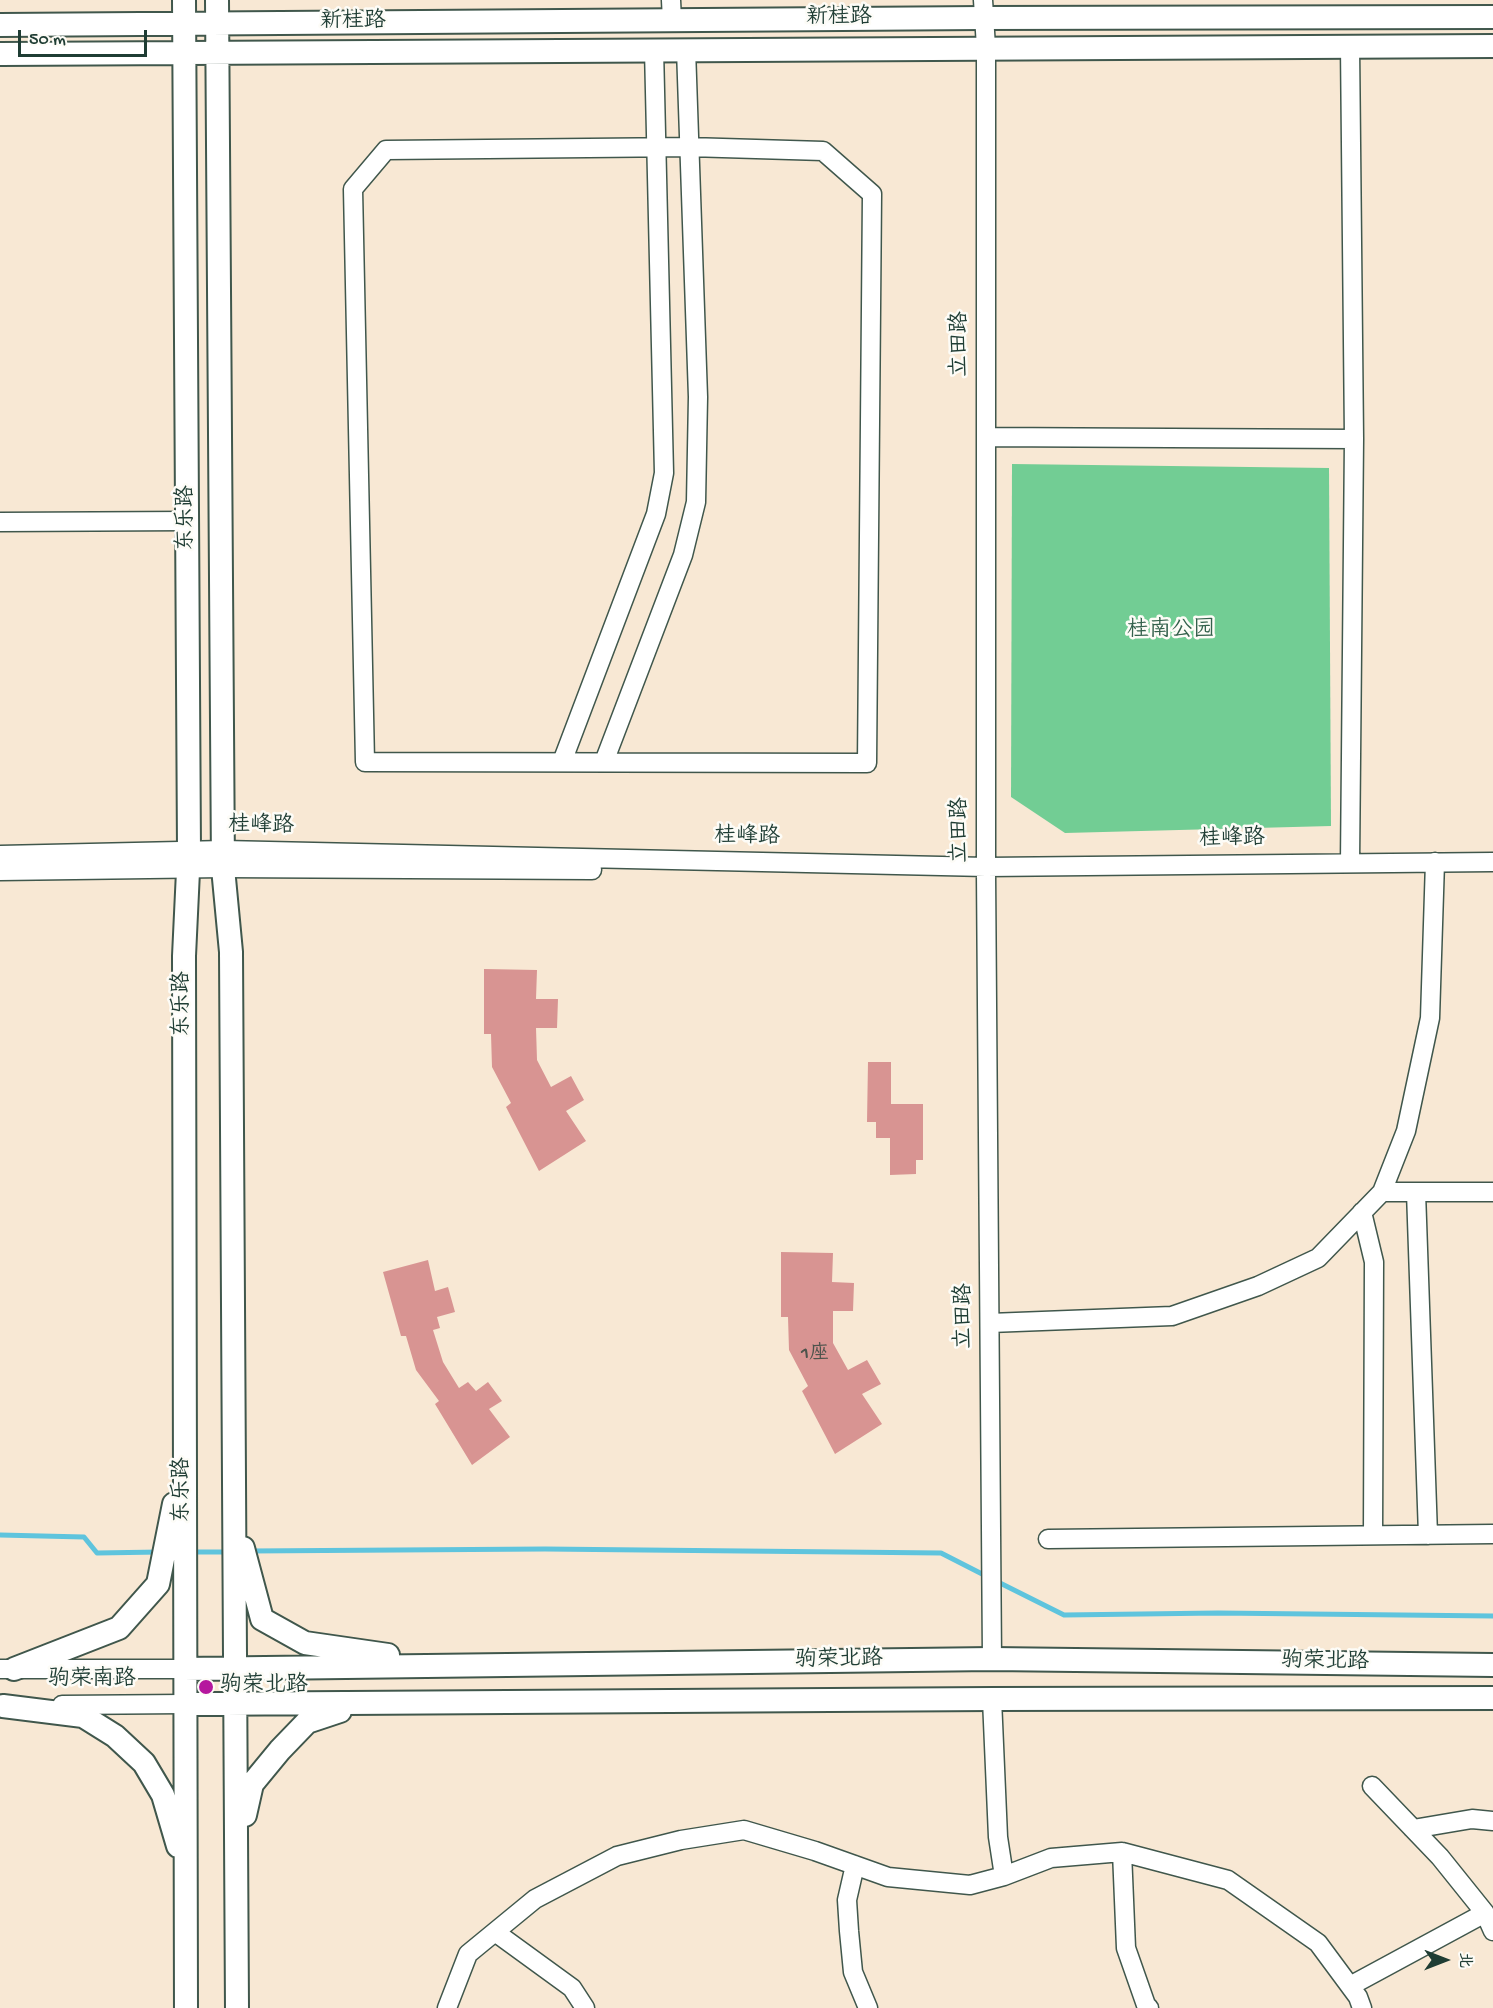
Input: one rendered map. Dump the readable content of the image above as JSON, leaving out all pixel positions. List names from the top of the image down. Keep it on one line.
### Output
{"streets":{"main road":["新桂路","东乐路","驹荣北路"],"street":["立田路","桂峰路","驹荣南路"]},"crossings":[["新桂路","立田路"],["新桂路","东乐路"],["立田路","桂峰路"],["立田路","驹荣北路"],["东乐路","桂峰路"],["驹荣北路","驹荣南路"]],"parks":["桂南公园"],"places":["驹荣北路"],"house_numbers":["1座"],"scale_bar":"50 m","north":"right"}
